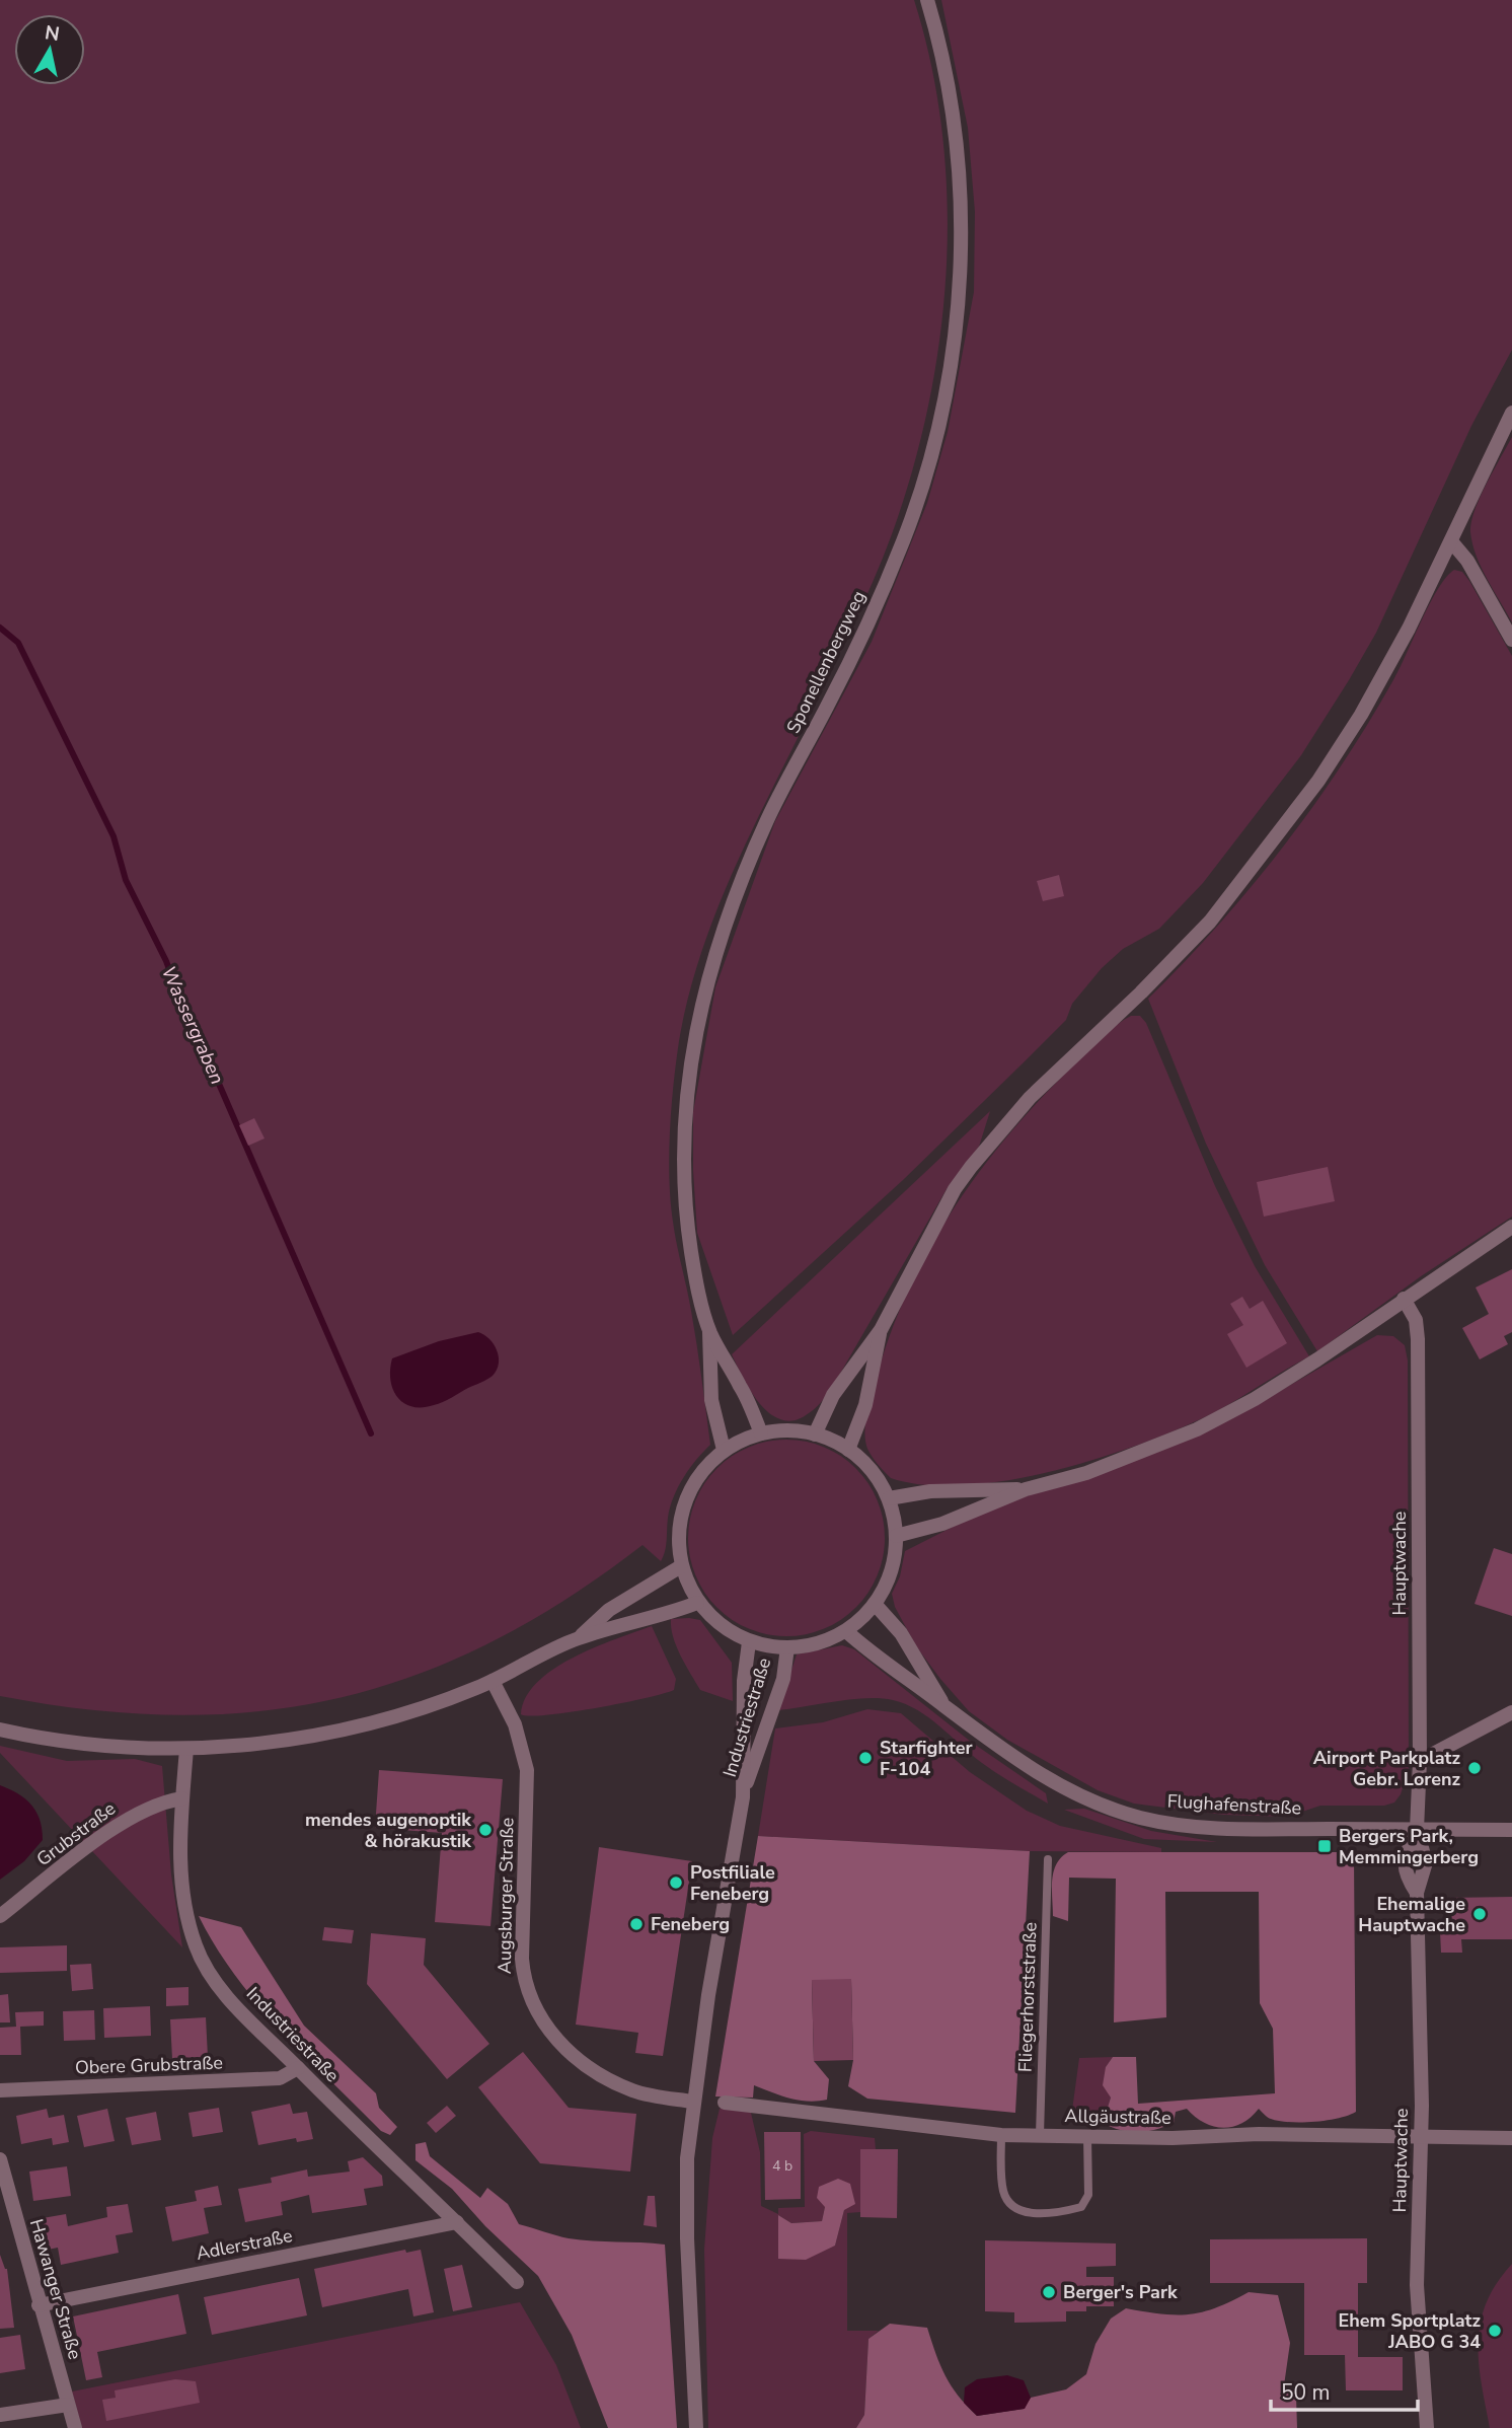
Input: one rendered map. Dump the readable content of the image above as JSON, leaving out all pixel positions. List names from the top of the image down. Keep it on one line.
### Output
{"streets":{"street":["Sponellenbergweg","Hauptwache","Industriestraße","Flughafenstraße","Grubstraße","Augsburger Straße","Obere Grubstraße","Allgäustraße","Adlerstraße","Hawanger Straße"],"lane":["Fliegerhorststraße"]},"crossings":[["Sponellenbergweg","Industriestraße"],["Sponellenbergweg","Flughafenstraße"],["Hauptwache","Flughafenstraße"],["Hauptwache","Allgäustraße"],["Industriestraße","Flughafenstraße"],["Industriestraße","Grubstraße"],["Industriestraße","Augsburger Straße"],["Industriestraße","Obere Grubstraße"],["Industriestraße","Adlerstraße"],["Fliegerhorststraße","Allgäustraße"],["Adlerstraße","Hawanger Straße"]],"water":["Wassergraben"],"places":{"other":["Starfighter F-104","Airport Parkplatz Gebr. Lorenz","mendes augenoptik & hörakustik","Postfiliale Feneberg","Ehemalige Hauptwache","Feneberg","Berger's Park","Ehem Sportplatz JABO G 34"],"transit":["Bergers Park, Memmingerberg"]},"house_numbers":["4 b"],"scale_bar":"50 m","north":"top"}
